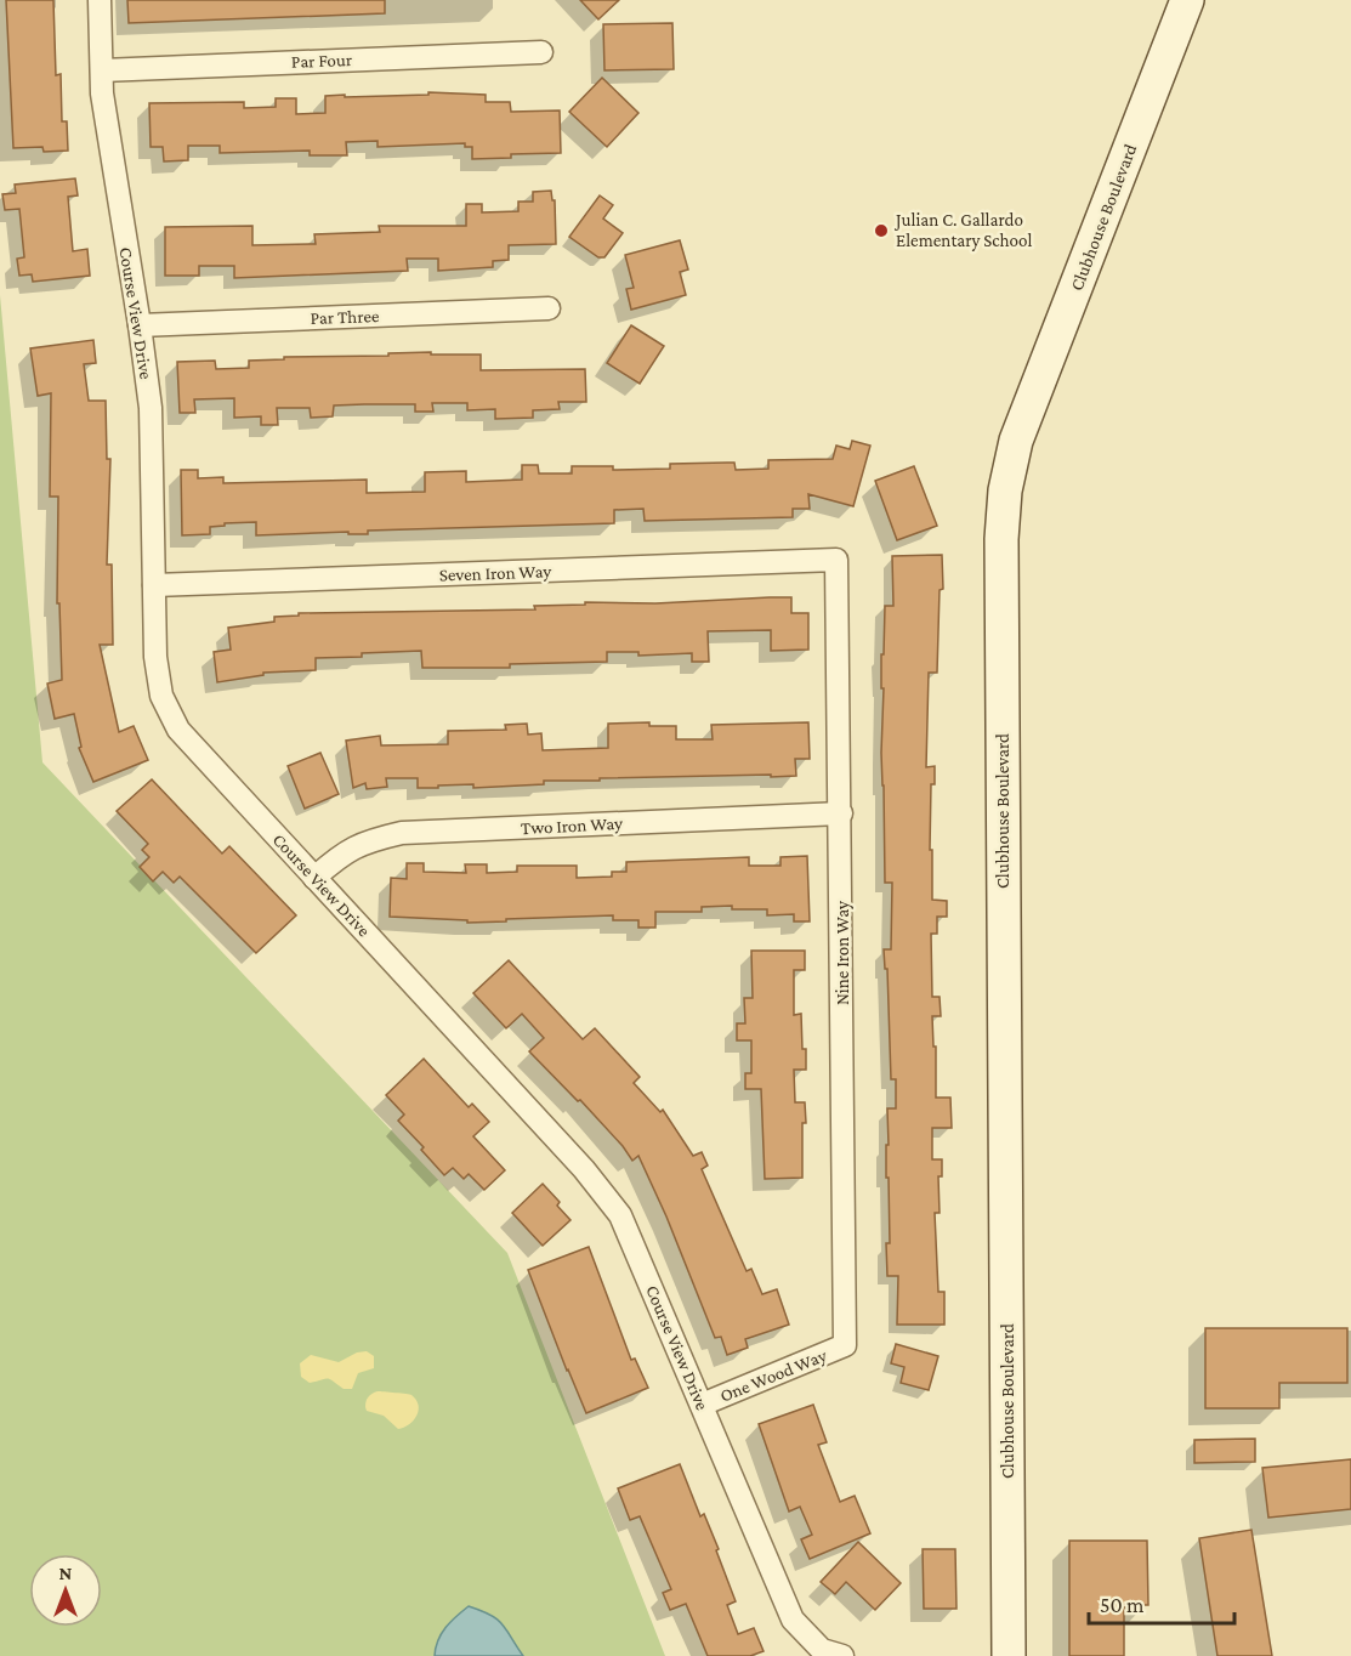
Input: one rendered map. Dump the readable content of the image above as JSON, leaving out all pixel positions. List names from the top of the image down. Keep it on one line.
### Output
{"streets":{"street":["Par Four","Clubhouse Boulevard","Course View Drive","Par Three","Seven Iron Way","Two Iron Way","Nine Iron Way","One Wood Way"]},"crossings":[["Par Four","Course View Drive"],["Course View Drive","Par Three"],["Course View Drive","Seven Iron Way"],["Course View Drive","Two Iron Way"],["Course View Drive","One Wood Way"],["Seven Iron Way","Nine Iron Way"],["Two Iron Way","Nine Iron Way"],["Nine Iron Way","One Wood Way"]],"places":["Julian C. Gallardo Elementary School"],"scale_bar":"50 m","north":"top"}
